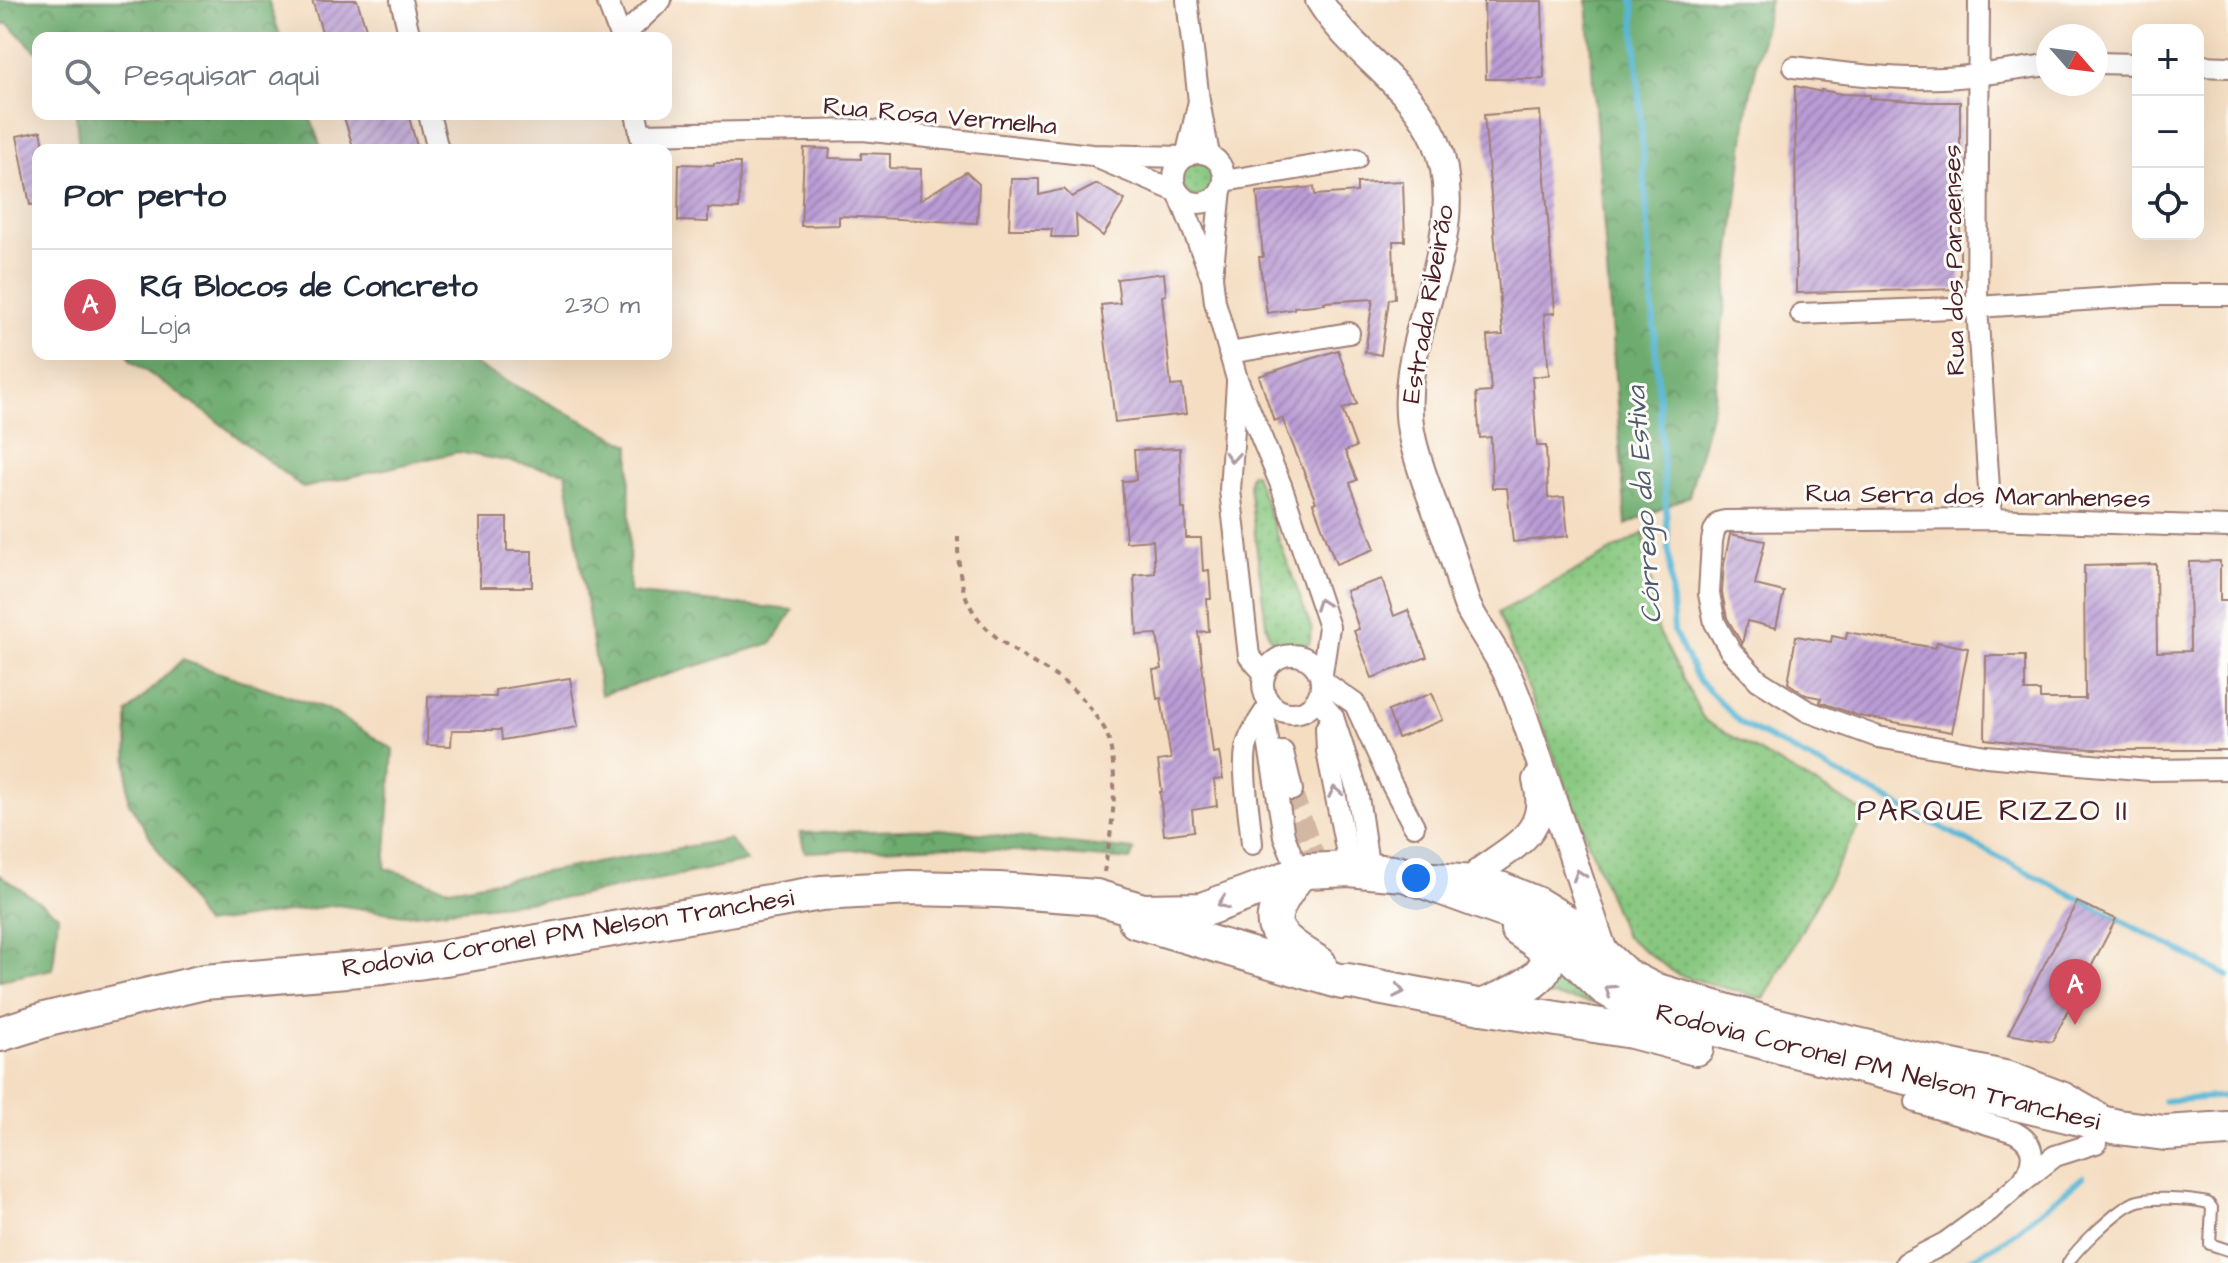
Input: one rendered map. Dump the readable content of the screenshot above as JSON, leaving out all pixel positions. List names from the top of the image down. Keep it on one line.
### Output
{"streets":{"highway":["Rodovia Coronel PM Nelson Tranchesi"],"street":["Rua Rosa Vermelha","Rua dos Paraenses","Estrada Ribeirão","Rua Serra dos Maranhenses"]},"crossings":[["Rua dos Paraenses","Rua Serra dos Maranhenses"],["Estrada Ribeirão","Rodovia Coronel PM Nelson Tranchesi"]],"districts":["PARQUE RIZZO II"],"water":["Córrego da Estiva"],"north":"bottom right","page":{"map_buttons":["+","−"],"search":"Pesquisar aqui","heading":"Por perto","list":[{"mark":"A","name":"RG Blocos de Concreto","note":"Loja","value":"230 m"}],"pins":"A"}}
